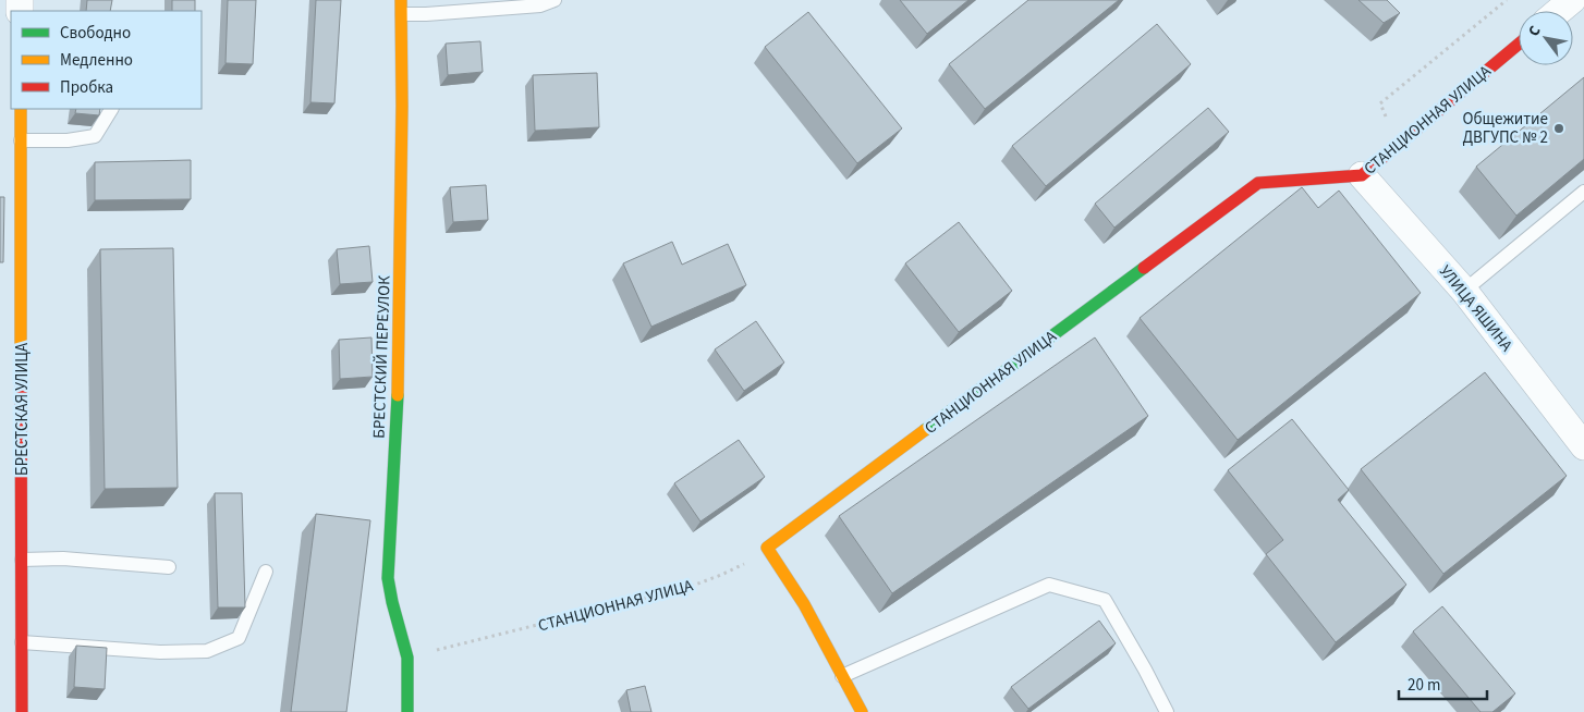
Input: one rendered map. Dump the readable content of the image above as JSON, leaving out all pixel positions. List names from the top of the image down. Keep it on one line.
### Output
{"streets":{"street":["СТАНЦИОННАЯ УЛИЦА","УЛИЦА ЯШИНА","БРЕСТСКИЙ ПЕРЕУЛОК","БРЕСТСКАЯ УЛИЦА"]},"crossings":[["СТАНЦИОННАЯ УЛИЦА","УЛИЦА ЯШИНА"],["СТАНЦИОННАЯ УЛИЦА","БРЕСТСКИЙ ПЕРЕУЛОК"]],"places":["Общежитие ДВГУПС № 2"],"legend":["Свободно","Медленно","Пробка"],"scale_bar":"20 m","north":"top left"}
